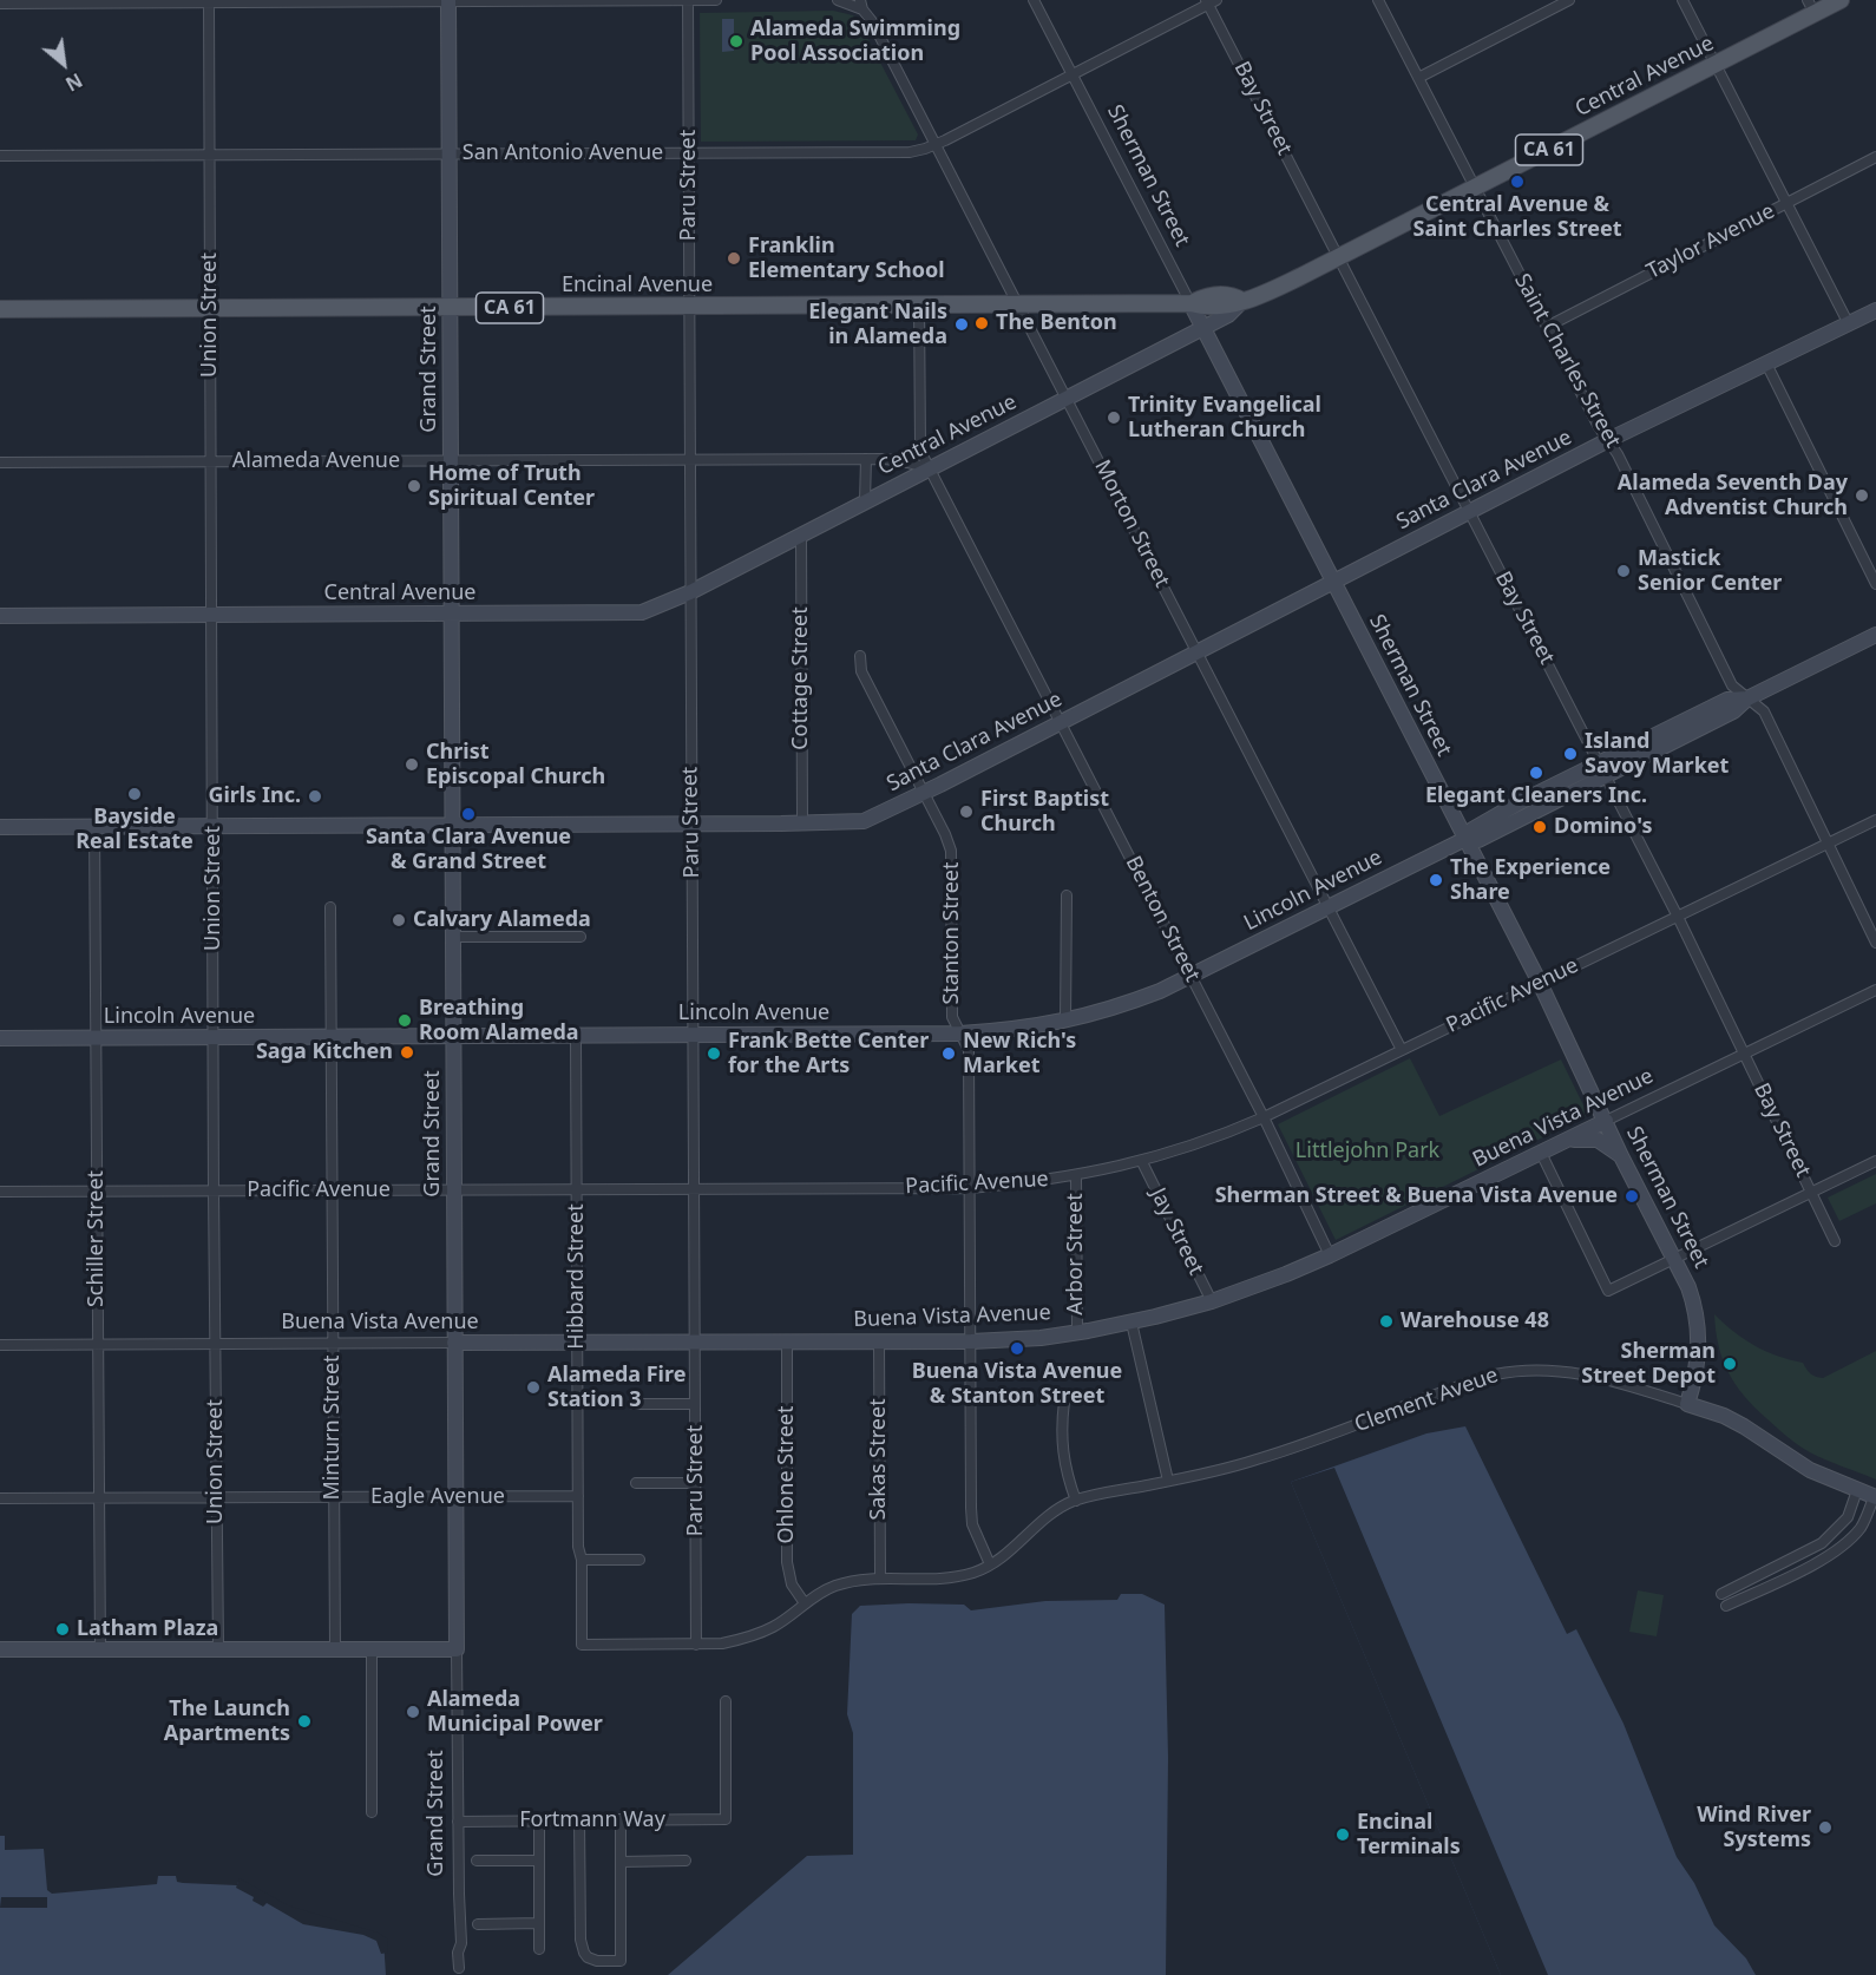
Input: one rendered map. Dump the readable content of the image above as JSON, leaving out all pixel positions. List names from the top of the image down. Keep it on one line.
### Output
{"streets":{"main road":["Central Avenue","CA 61","Encinal Avenue"],"street":["Bay Street","San Antonio Avenue","Sherman Street","Paru Street","Taylor Avenue","Union Street","Saint Charles Street","Grand Street","Alameda Avenue","Santa Clara Avenue","Morton Street","Cottage Street","Lincoln Avenue","Benton Street","Stanton Street","Pacific Avenue","Buena Vista Avenue","Jay Street","Schiller Street","Arbor Street","Hibbard Street","Clement Aveue","Minturn Street","Sakas Street","Ohlone Street","Eagle Avenue","Fortmann Way"]},"crossings":[["Central Avenue","Bay Street"],["Central Avenue","Sherman Street"],["Central Avenue","Paru Street"],["Central Avenue","Encinal Avenue"],["Central Avenue","Union Street"],["Central Avenue","Saint Charles Street"],["Central Avenue","Grand Street"],["Central Avenue","Alameda Avenue"],["Central Avenue","Morton Street"],["Central Avenue","Cottage Street"],["Central Avenue","Benton Street"],["Bay Street","San Antonio Avenue"],["Bay Street","Santa Clara Avenue"],["Bay Street","Lincoln Avenue"],["Bay Street","Pacific Avenue"],["Bay Street","Buena Vista Avenue"],["San Antonio Avenue","Sherman Street"],["San Antonio Avenue","Paru Street"],["San Antonio Avenue","Union Street"],["San Antonio Avenue","Grand Street"],["San Antonio Avenue","Morton Street"],["Sherman Street","Encinal Avenue"],["Sherman Street","Santa Clara Avenue"],["Sherman Street","Lincoln Avenue"],["Sherman Street","Pacific Avenue"],["Sherman Street","Buena Vista Avenue"],["Sherman Street","Clement Aveue"],["Paru Street","Encinal Avenue"],["Paru Street","Alameda Avenue"],["Paru Street","Santa Clara Avenue"],["Paru Street","Lincoln Avenue"],["Paru Street","Pacific Avenue"],["Paru Street","Buena Vista Avenue"],["Paru Street","Clement Aveue"],["Taylor Avenue","Saint Charles Street"],["Encinal Avenue","Union Street"],["Encinal Avenue","Grand Street"],["Encinal Avenue","Morton Street"],["Encinal Avenue","Benton Street"],["Union Street","Alameda Avenue"],["Union Street","Santa Clara Avenue"],["Union Street","Lincoln Avenue"],["Union Street","Pacific Avenue"],["Union Street","Buena Vista Avenue"],["Union Street","Eagle Avenue"],["Saint Charles Street","Santa Clara Avenue"],["Saint Charles Street","Lincoln Avenue"],["Saint Charles Street","Pacific Avenue"],["Grand Street","Alameda Avenue"],["Grand Street","Santa Clara Avenue"],["Grand Street","Lincoln Avenue"],["Grand Street","Pacific Avenue"],["Grand Street","Buena Vista Avenue"],["Grand Street","Eagle Avenue"],["Grand Street","Fortmann Way"],["Alameda Avenue","Benton Street"],["Santa Clara Avenue","Morton Street"],["Santa Clara Avenue","Cottage Street"],["Santa Clara Avenue","Benton Street"],["Santa Clara Avenue","Stanton Street"],["Santa Clara Avenue","Schiller Street"],["Morton Street","Lincoln Avenue"],["Morton Street","Pacific Avenue"],["Lincoln Avenue","Benton Street"],["Lincoln Avenue","Stanton Street"],["Lincoln Avenue","Schiller Street"],["Lincoln Avenue","Hibbard Street"],["Lincoln Avenue","Minturn Street"],["Benton Street","Pacific Avenue"],["Benton Street","Buena Vista Avenue"],["Stanton Street","Pacific Avenue"],["Stanton Street","Buena Vista Avenue"],["Stanton Street","Clement Aveue"],["Pacific Avenue","Jay Street"],["Pacific Avenue","Schiller Street"],["Pacific Avenue","Arbor Street"],["Pacific Avenue","Hibbard Street"],["Pacific Avenue","Minturn Street"],["Buena Vista Avenue","Jay Street"],["Buena Vista Avenue","Schiller Street"],["Buena Vista Avenue","Arbor Street"],["Buena Vista Avenue","Hibbard Street"],["Buena Vista Avenue","Minturn Street"],["Buena Vista Avenue","Sakas Street"],["Buena Vista Avenue","Ohlone Street"],["Schiller Street","Eagle Avenue"],["Hibbard Street","Clement Aveue"],["Hibbard Street","Eagle Avenue"],["Clement Aveue","Sakas Street"],["Clement Aveue","Ohlone Street"],["Minturn Street","Eagle Avenue"]],"parks":["Littlejohn Park"],"places":["Alameda Swimming Pool Association","Central Avenue & Saint Charles Street","Franklin Elementary School","The Benton","Elegant Nails in Alameda","Trinity Evangelical Lutheran Church","Home of Truth Spiritual Center","Alameda Seventh Day Adventist Church","Mastick Senior Center","Island Savoy Market","Christ Episcopal Church","Elegant Cleaners Inc.","Bayside Real Estate","Girls Inc.","First Baptist Church","Santa Clara Avenue & Grand Street","Domino's","The Experience Share","Calvary Alameda","Breathing Room Alameda","Saga Kitchen","Frank Bette Center for the Arts","New Rich's Market","Sherman Street & Buena Vista Avenue","Warehouse 48","Buena Vista Avenue & Stanton Street","Sherman Street Depot","Alameda Fire Station 3","Latham Plaza","Alameda Municipal Power","The Launch Apartments","Wind River Systems","Encinal Terminals"],"north":"bottom right"}
